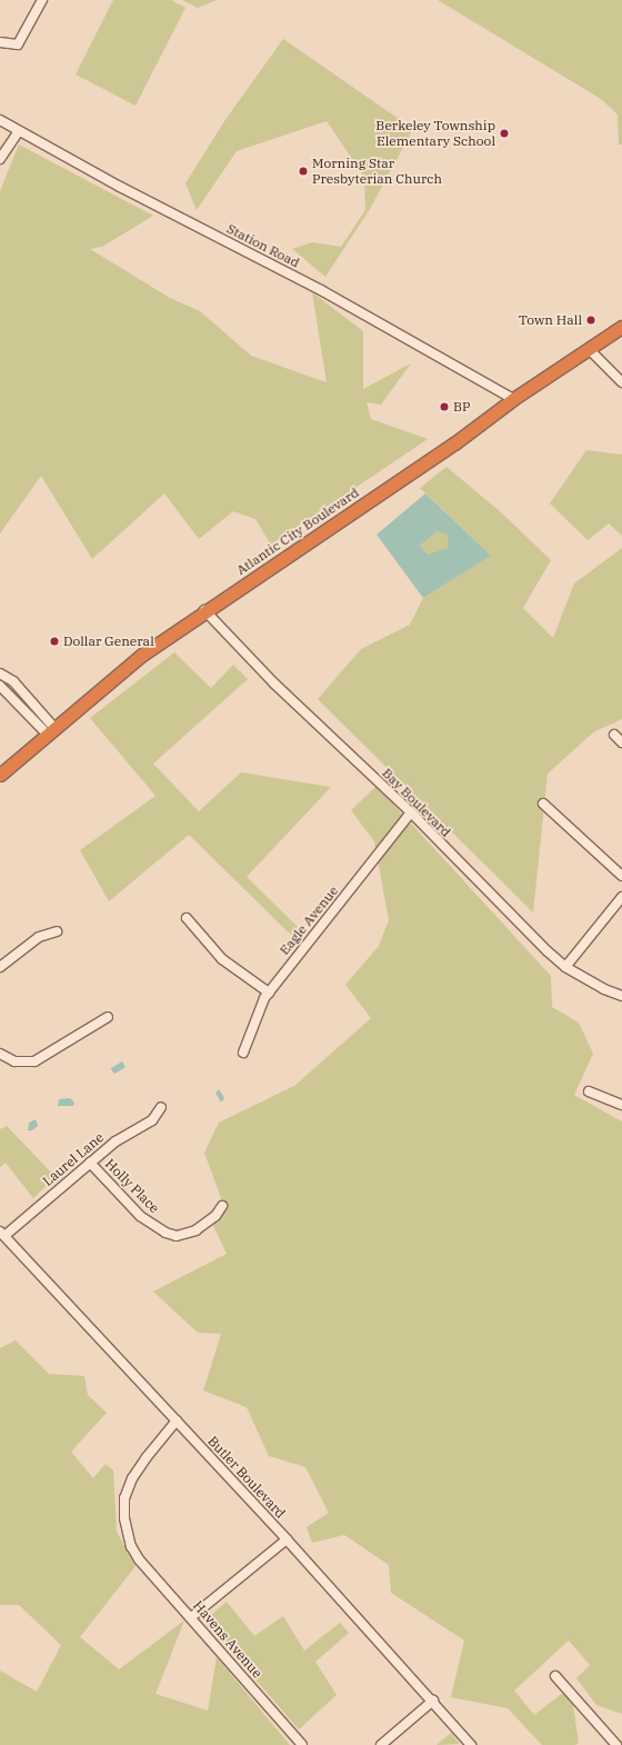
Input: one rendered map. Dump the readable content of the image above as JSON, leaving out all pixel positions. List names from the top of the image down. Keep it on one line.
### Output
{"streets":{"highway":["Atlantic City Boulevard"],"street":["Station Road","Bay Boulevard","Eagle Avenue","Laurel Lane","Holly Place","Butler Boulevard","Havens Avenue"]},"crossings":[["Station Road","Atlantic City Boulevard"],["Atlantic City Boulevard","Bay Boulevard"],["Bay Boulevard","Eagle Avenue"],["Laurel Lane","Holly Place"],["Laurel Lane","Butler Boulevard"],["Butler Boulevard","Havens Avenue"]],"places":["Berkeley Township Elementary School","Morning Star Presbyterian Church","Town Hall","BP","Dollar General"]}
